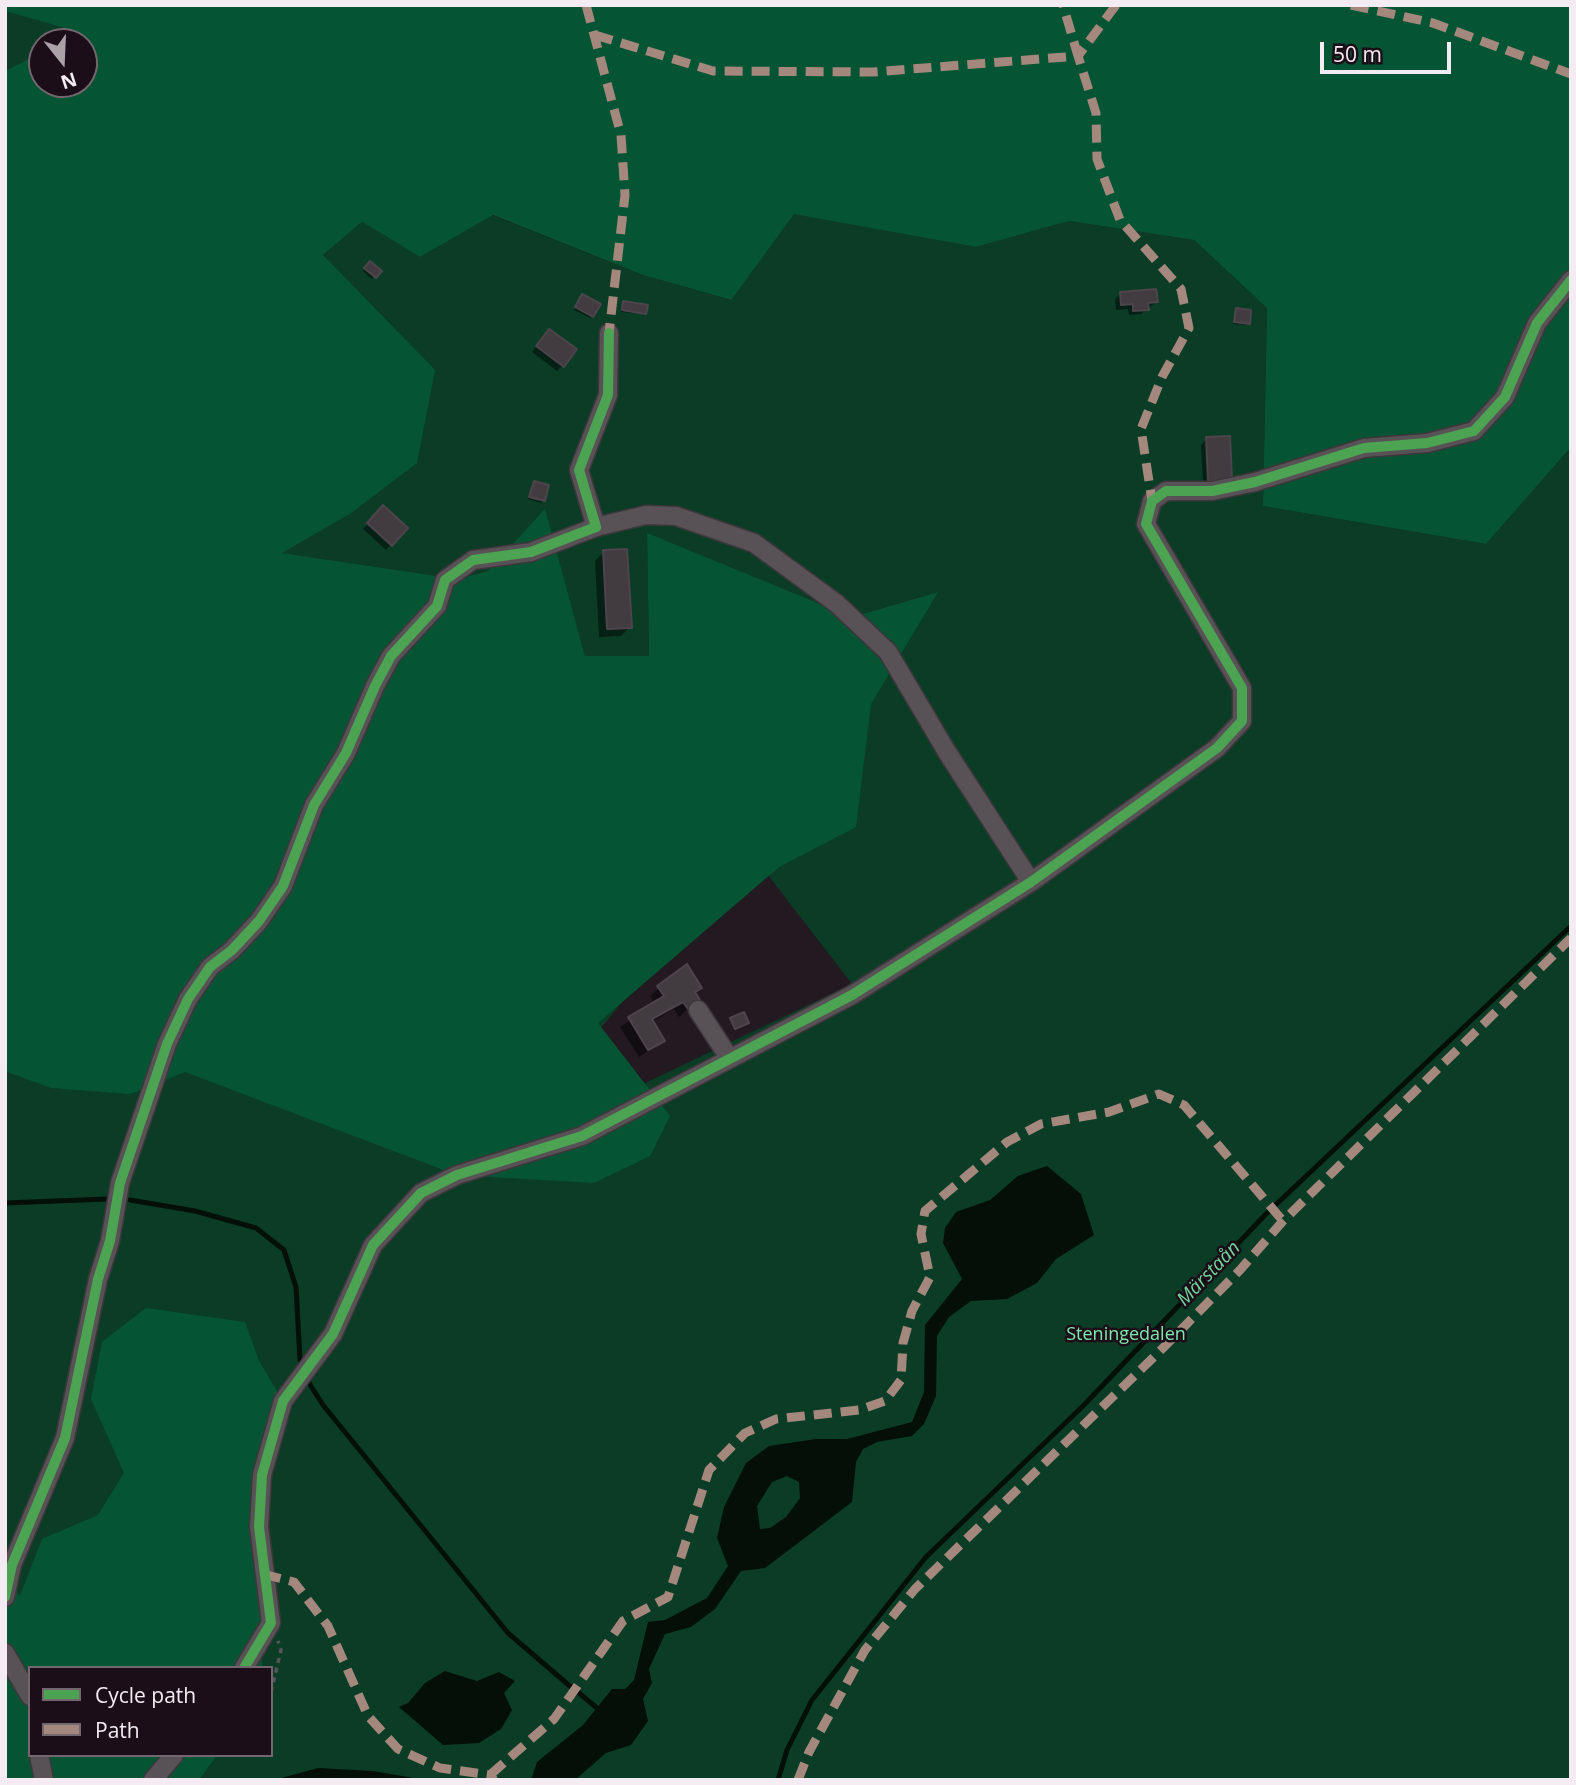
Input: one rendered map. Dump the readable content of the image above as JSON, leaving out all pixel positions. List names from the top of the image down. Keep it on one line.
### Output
{"water":["Märstaån"],"parks":["Steningedalen"],"legend":["Cycle path","Path"],"scale_bar":"50 m","north":"bottom"}
